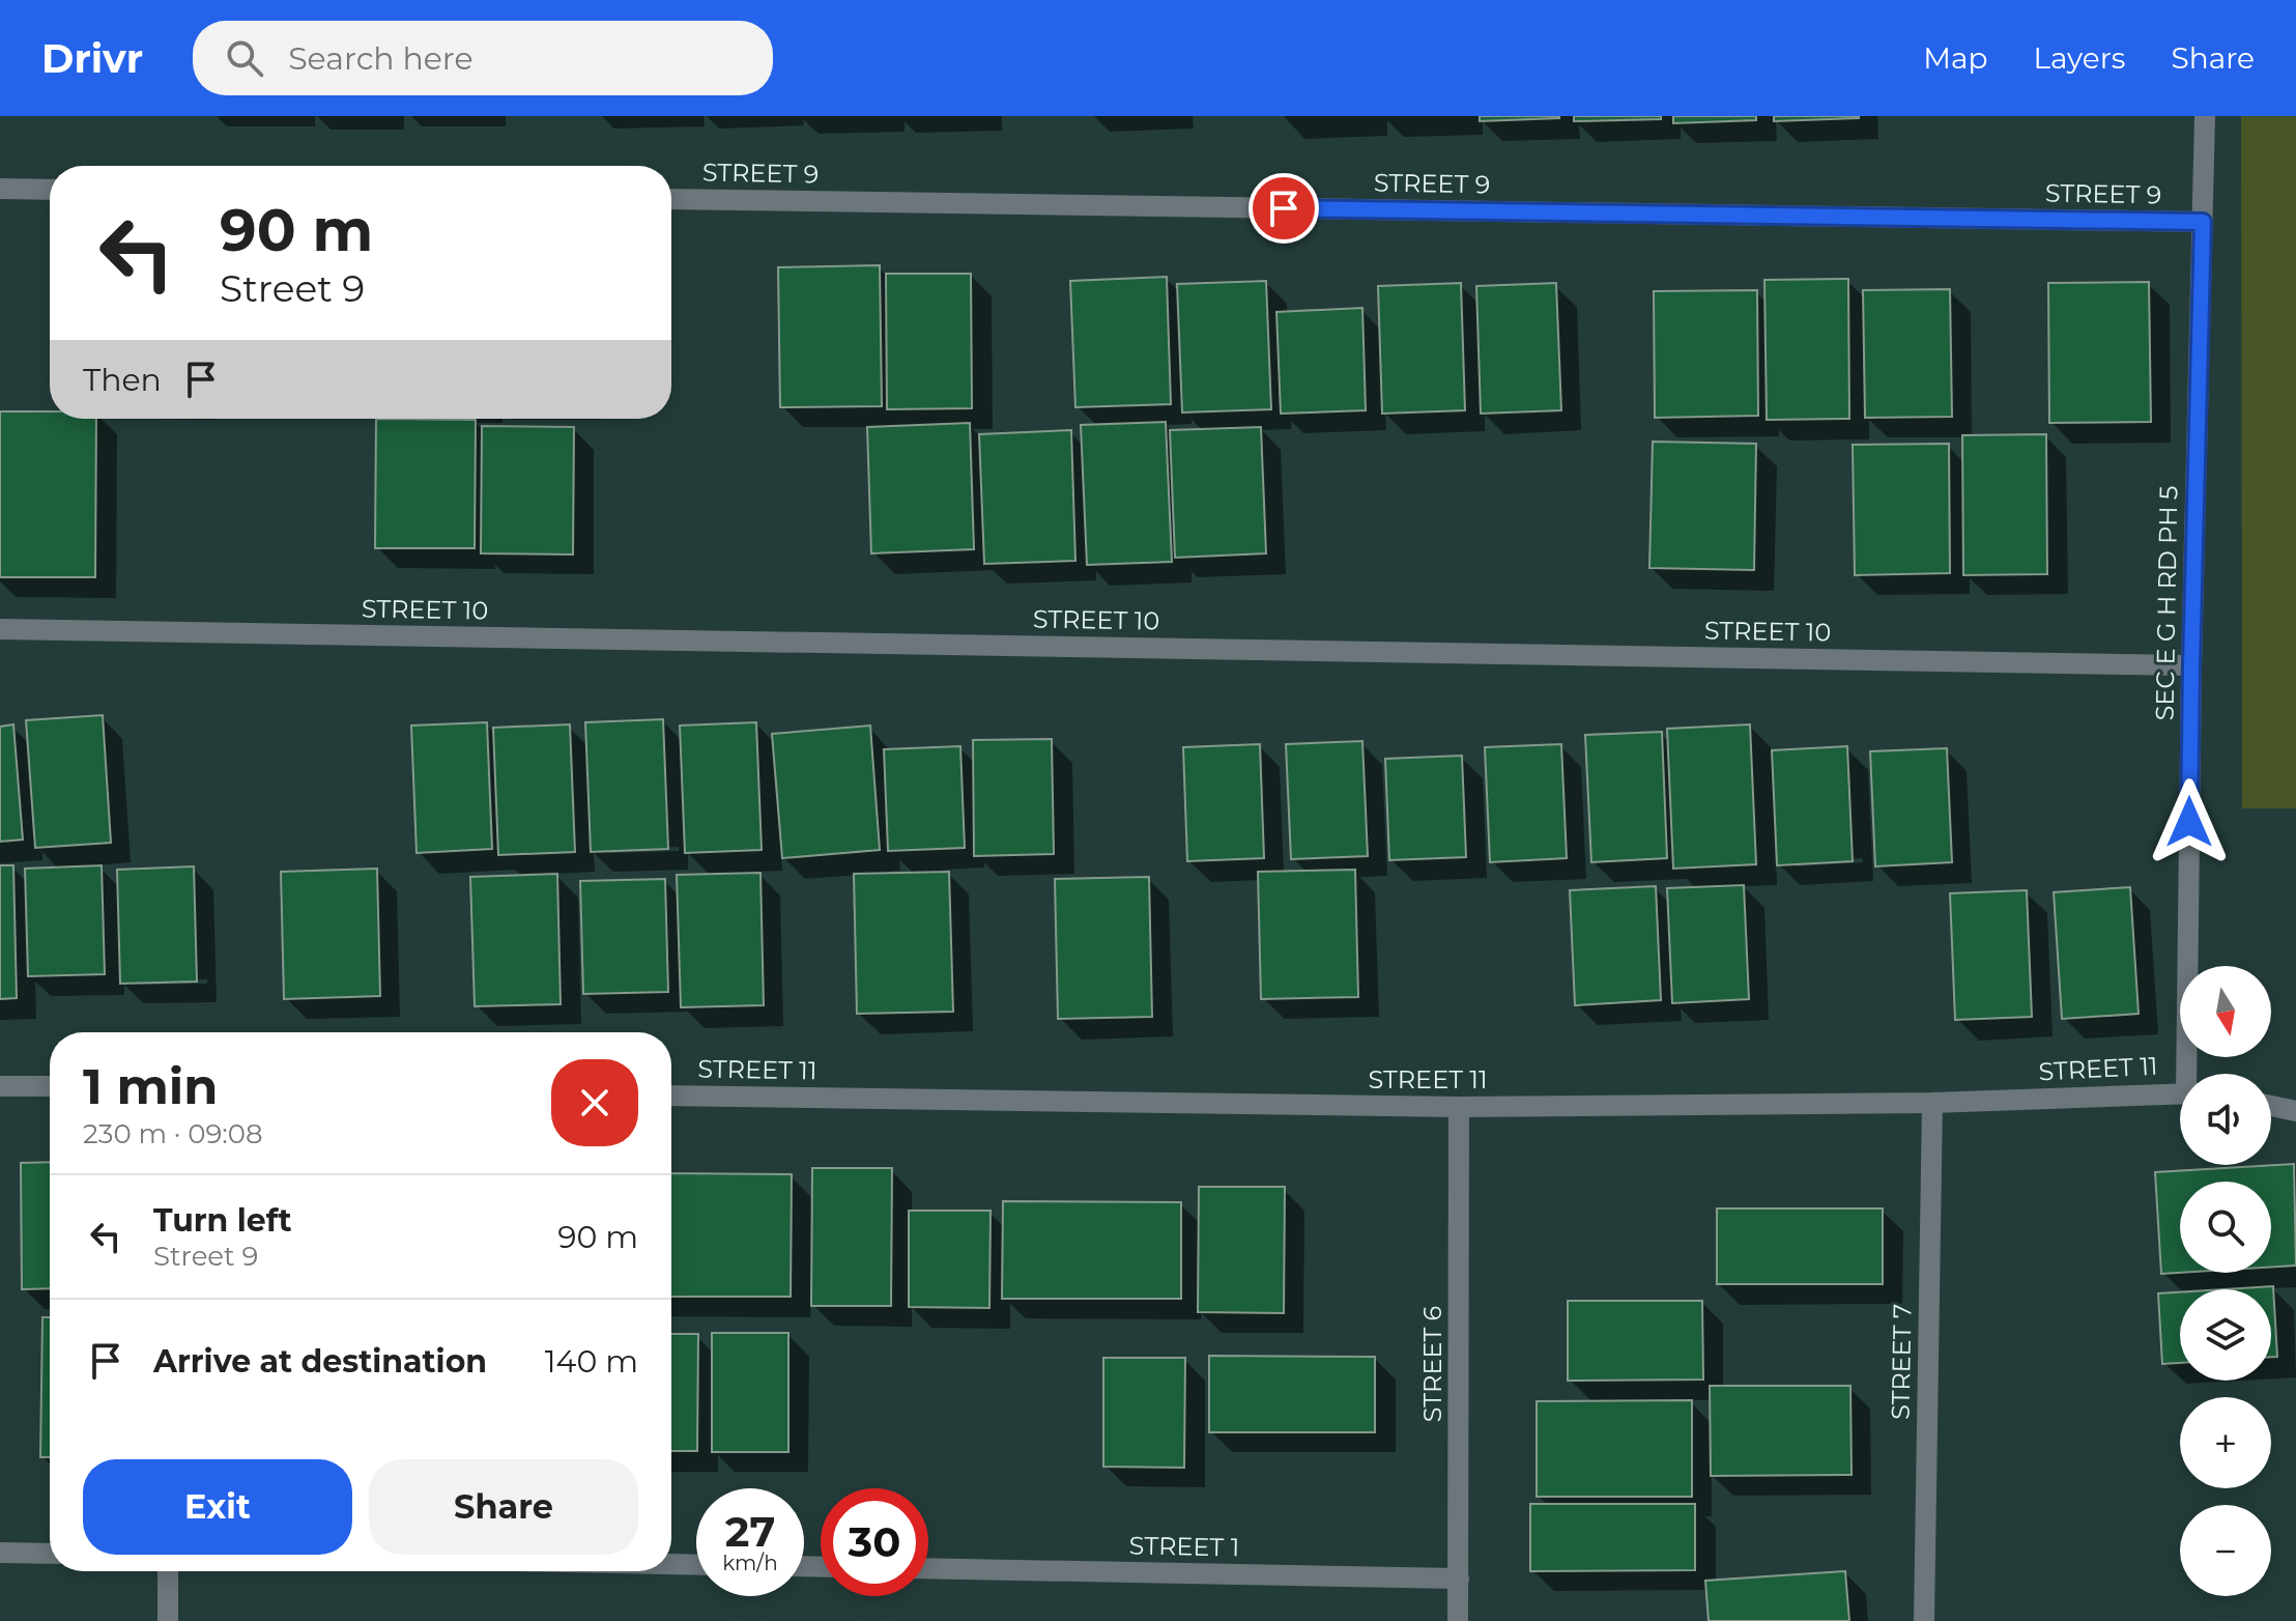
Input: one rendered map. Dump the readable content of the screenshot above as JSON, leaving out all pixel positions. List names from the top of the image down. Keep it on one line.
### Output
{"streets":{"street":["STREET 9","SEC E G H RD PH 5","STREET 10","STREET 11","STREET 7","STREET 6","STREET 1"]},"crossings":[["STREET 9","SEC E G H RD PH 5"],["SEC E G H RD PH 5","STREET 10"],["STREET 11","STREET 7"],["STREET 11","STREET 6"],["STREET 6","STREET 1"]],"north":"bottom","page":{"header":"Drivr","search":"Search here","nav":["Map","Layers","Share"],"turn":["90 m","Street 9"],"then":"Then","map_buttons":["+","−"],"heading":["1 min","230 m · 09:08"],"list":[{"name":"Turn left","note":"Street 9","value":"90 m"},{"name":"Arrive at destination","value":"140 m"}],"buttons":["Exit","Share"],"speed":"27 km/h","limit":"30"}}
